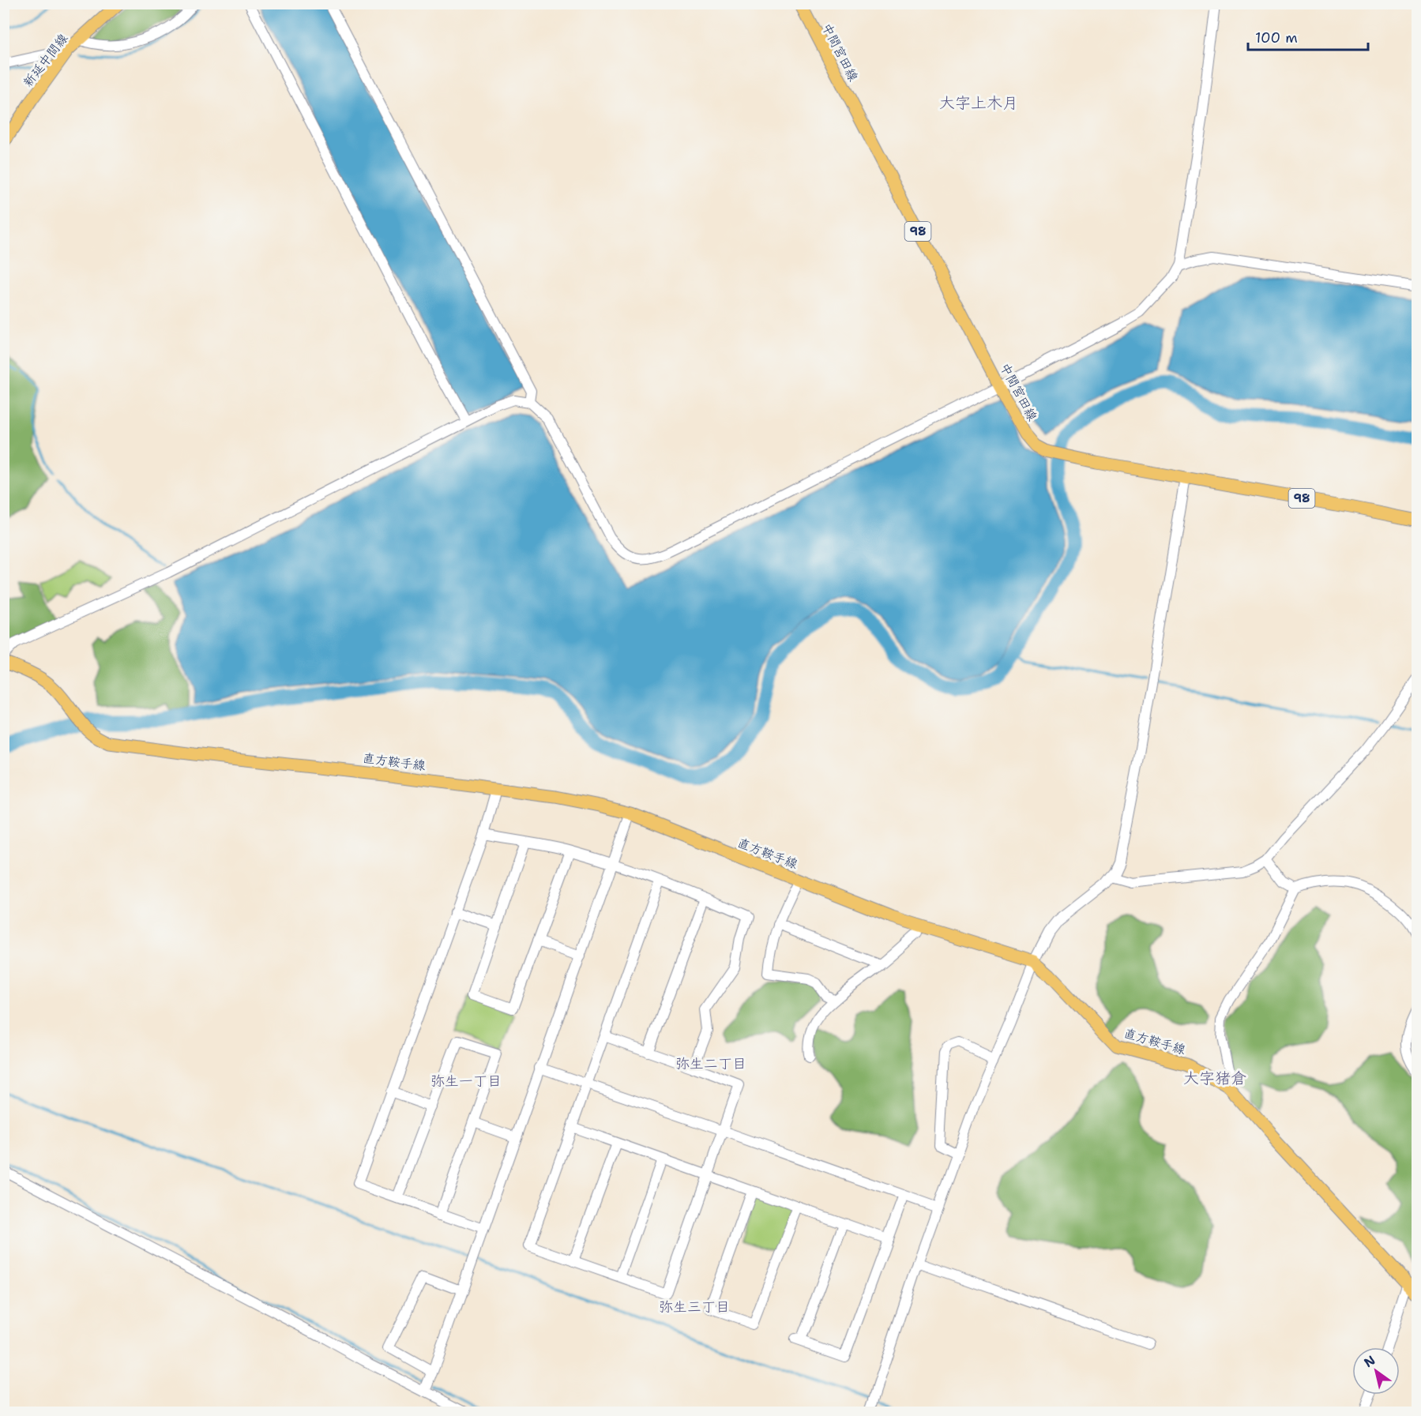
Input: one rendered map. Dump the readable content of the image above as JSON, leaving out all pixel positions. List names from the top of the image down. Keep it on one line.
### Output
{"streets":{"main road":["中間宮田線","新延中間線","98","直方鞍手線"]},"districts":["大字上木月","弥生二丁目","大字猪倉","弥生一丁目","弥生三丁目"],"scale_bar":"100 m","north":"top left"}
